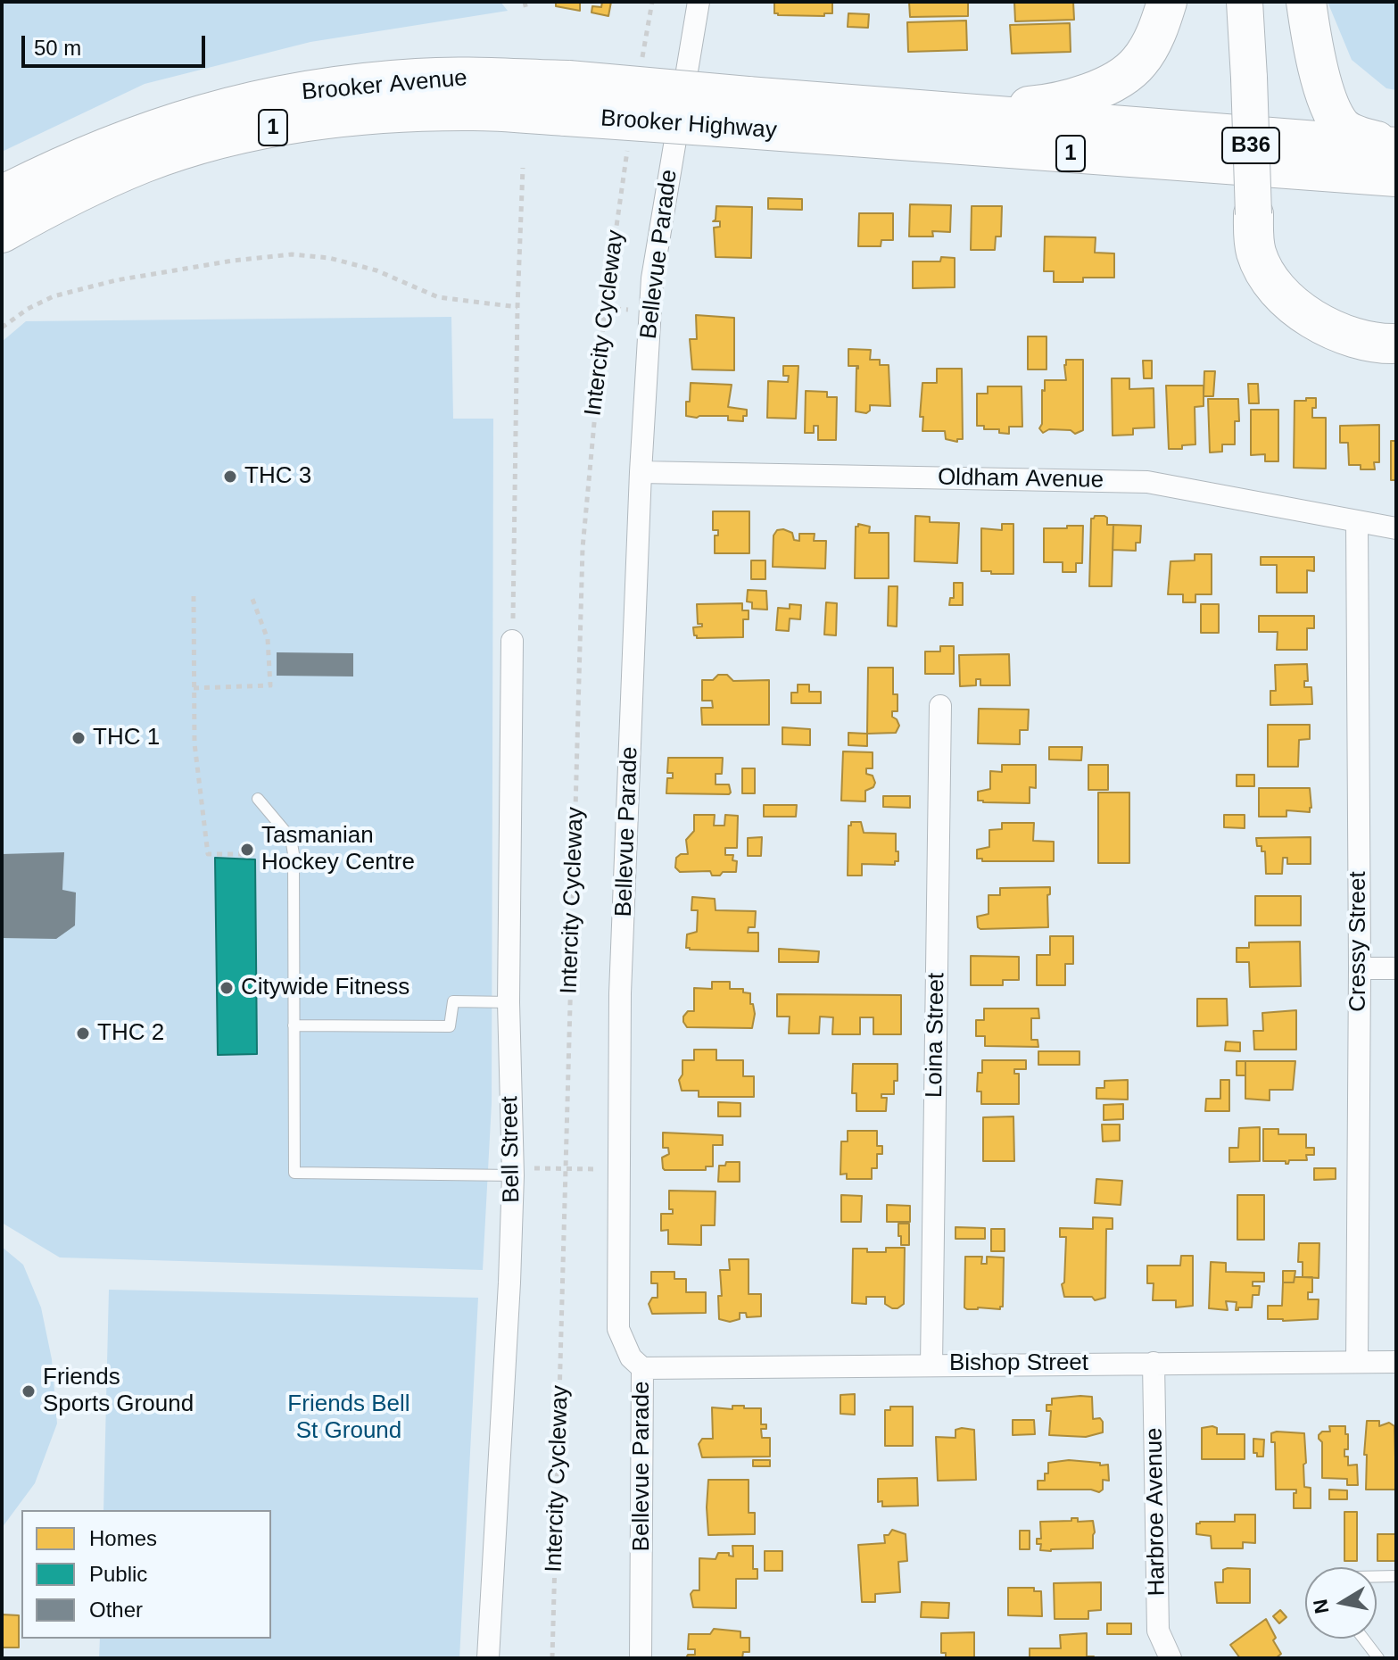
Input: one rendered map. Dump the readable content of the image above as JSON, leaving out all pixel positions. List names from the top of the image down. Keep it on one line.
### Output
{"streets":{"highway":["Brooker Avenue","Brooker Highway","1"],"main road":["B36"],"street":["Bellevue Parade","Oldham Avenue","Cressy Street","Loina Street","Bell Street","Bishop Street","Harbroe Avenue"],"path":["Intercity Cycleway"]},"crossings":[["Brooker Avenue","Brooker Highway"],["Bellevue Parade","Oldham Avenue"],["Bellevue Parade","Bishop Street"],["Oldham Avenue","Cressy Street"],["Cressy Street","Bishop Street"],["Loina Street","Bishop Street"],["Bishop Street","Harbroe Avenue"]],"parks":["Friends Bell St Ground"],"places":["THC 3","THC 1","Tasmanian Hockey Centre","Citywide Fitness","THC 2","Friends Sports Ground"],"legend":["Homes","Public","Other"],"scale_bar":"50 m","north":"left"}
